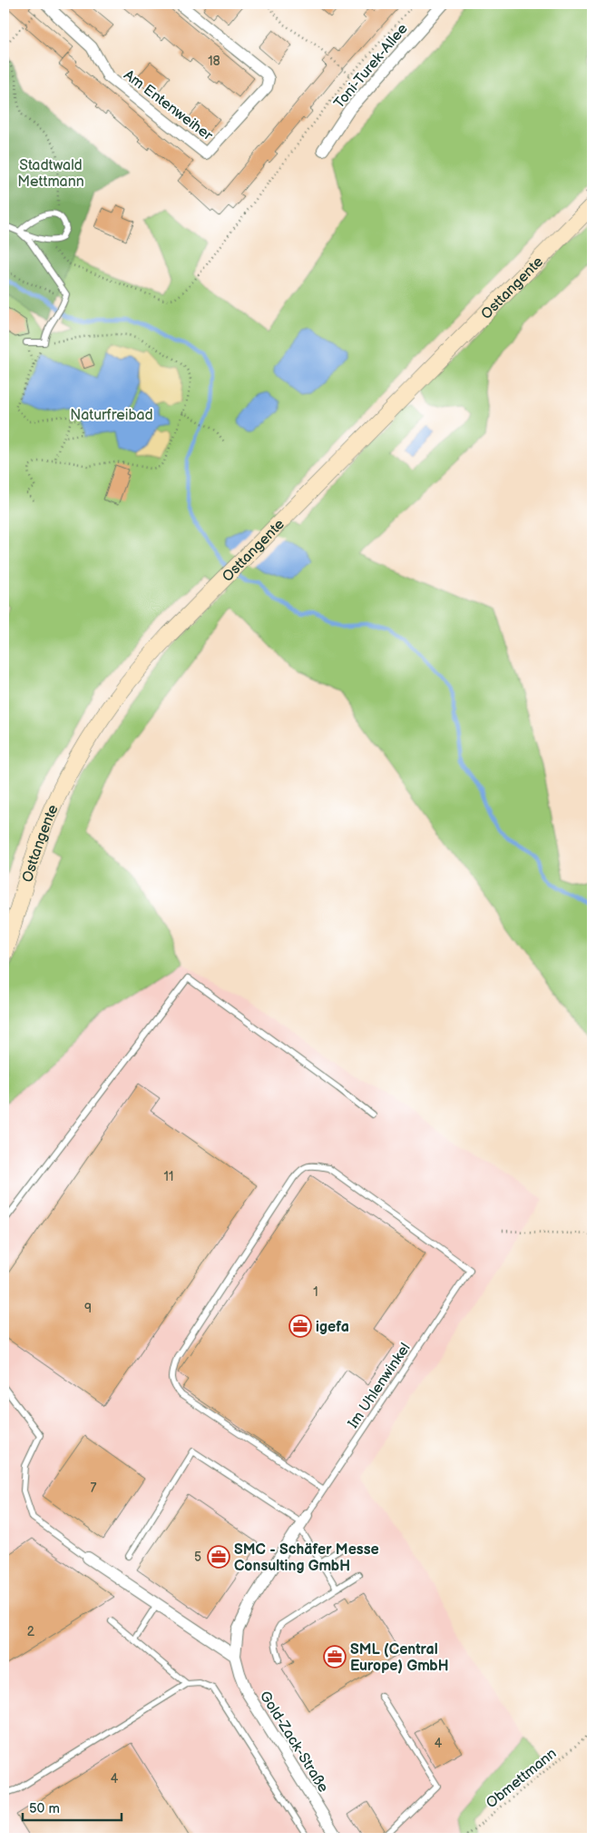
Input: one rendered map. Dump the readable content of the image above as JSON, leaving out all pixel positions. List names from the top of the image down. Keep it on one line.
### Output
{"streets":{"main road":["Osttangente"],"street":["Toni-Turek-Allee","Am Entenweiher","Gold-Zack-Straße"],"lane":["Im Uhlenwinkel"],"path":["Obmettmann"]},"crossings":[["Im Uhlenwinkel","Gold-Zack-Straße"]],"parks":["Stadtwald Mettmann","Naturfreibad"],"places":{"office":["igefa","SMC - Schäfer Messe Consulting GmbH","SML (Central Europe) GmbH"]},"house_numbers":["18","11","1","9","7","5","2","4","4"],"scale_bar":"50 m"}
